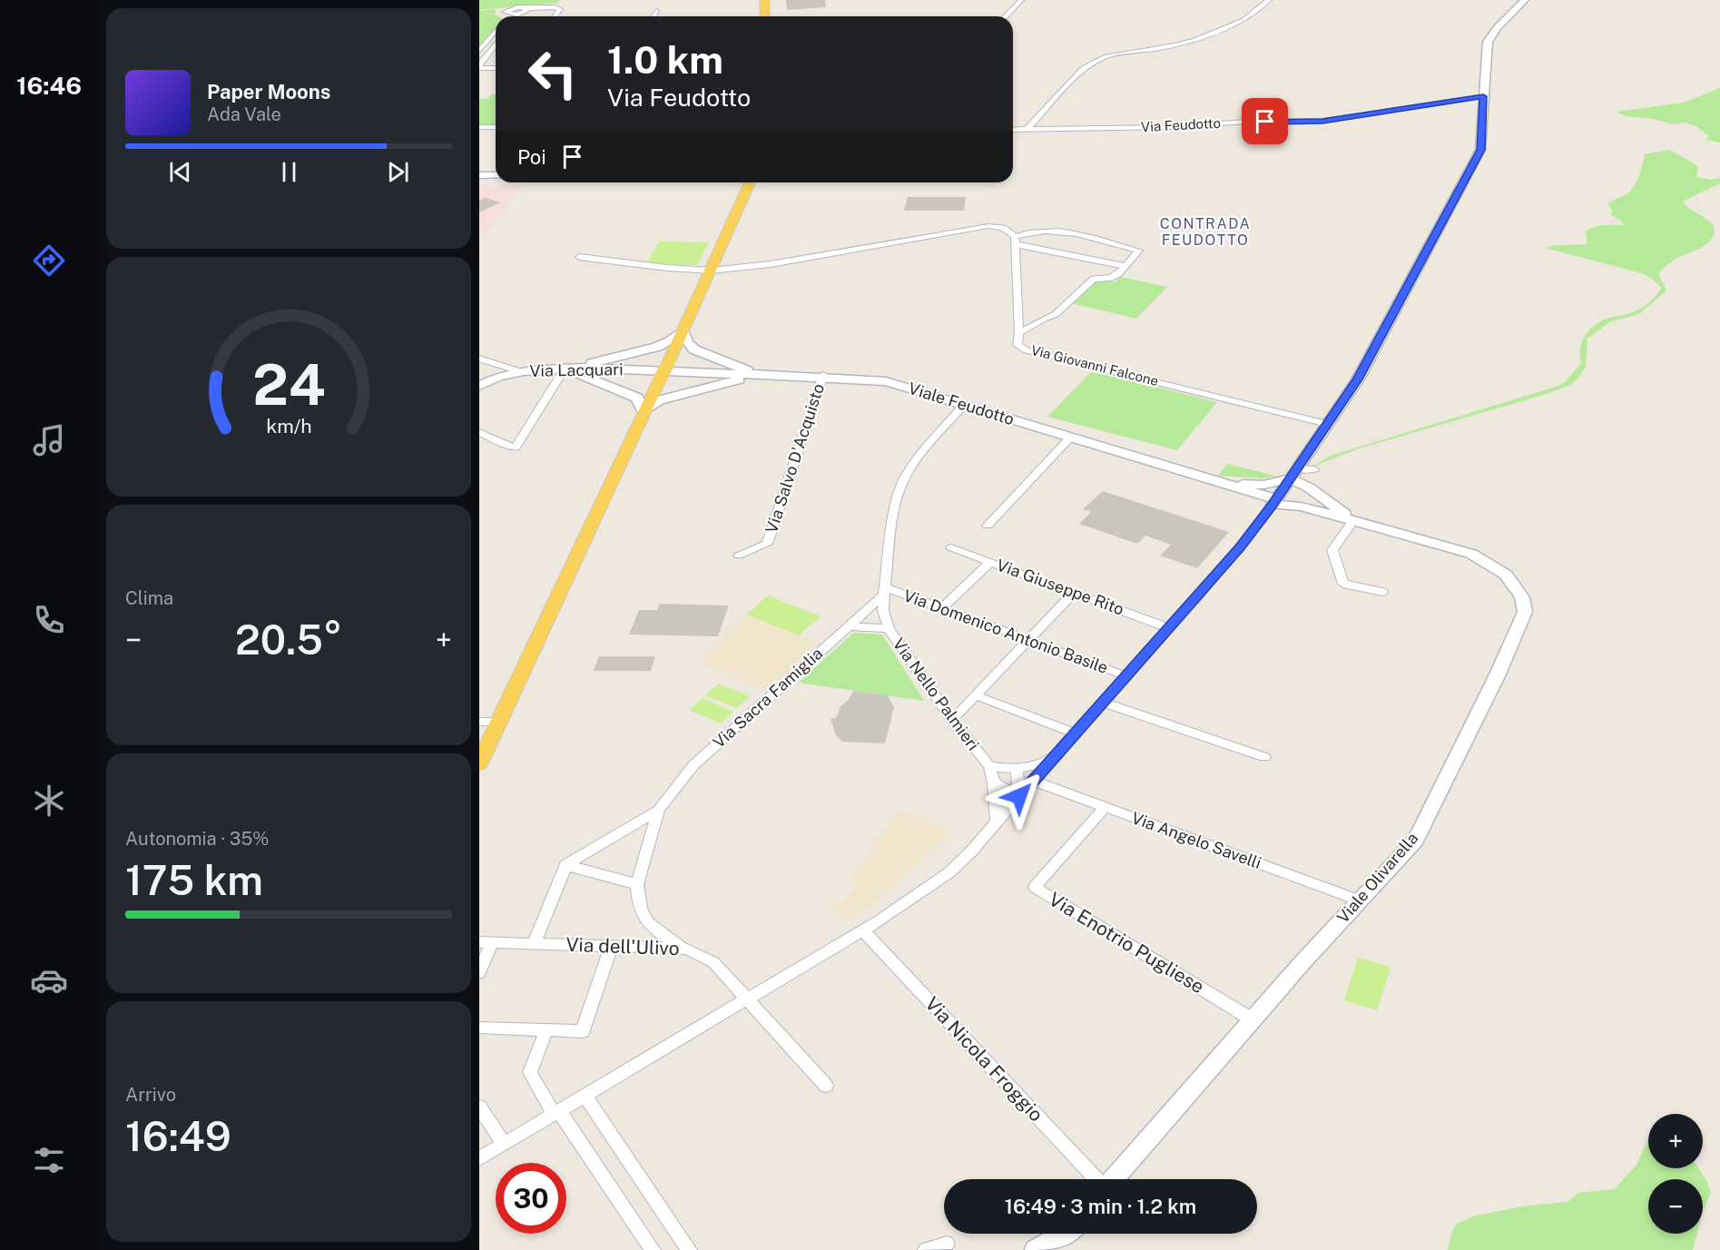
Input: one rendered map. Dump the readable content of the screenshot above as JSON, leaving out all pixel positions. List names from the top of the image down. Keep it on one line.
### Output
{"streets":{"street":["Via Feudotto","Via Giovanni Falcone","Via Lacquari","Viale Feudotto","Via Salvo D'Acquisto","Via Giuseppe Rito","Via Domenico Antonio Basile","Via Nello Palmieri","Via Sacra Famiglia","Via Angelo Savelli","Viale Olivarella","Via Enotrio Pugliese","Via dell'Ulivo","Via Nicola Froggio"]},"crossings":[["Via Lacquari","Viale Feudotto"],["Viale Feudotto","Via Salvo D'Acquisto"],["Viale Feudotto","Via Nello Palmieri"],["Viale Feudotto","Viale Olivarella"],["Via Domenico Antonio Basile","Via Nello Palmieri"],["Via Domenico Antonio Basile","Via Sacra Famiglia"],["Via Nello Palmieri","Via Sacra Famiglia"],["Via Angelo Savelli","Viale Olivarella"],["Via Angelo Savelli","Via Enotrio Pugliese"],["Viale Olivarella","Via Enotrio Pugliese"]],"districts":["CONTRADA FEUDOTTO"],"page":{"tabs":"16:46","turn":["1.0 km","Via Feudotto"],"song":["Paper Moons","Ada Vale"],"then":"Poi","tile":["Clima",["Autonomia · 35%","175 km"],["Arrivo","16:49"]],"heat":["−","20.5°","+"],"map_buttons":["+","−"],"limit":"30","trip":"16:49 · 3 min · 1.2 km","gauge":["24","km/h"]}}
